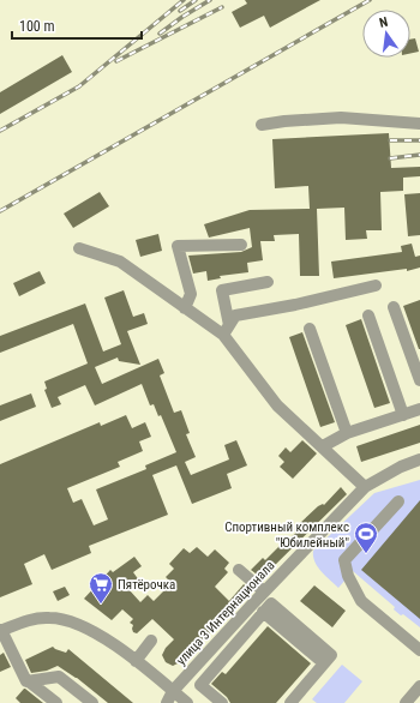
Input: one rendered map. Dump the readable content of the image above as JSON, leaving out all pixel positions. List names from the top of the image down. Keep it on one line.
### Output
{"streets":{"street":["улица 3 Интернационала"]},"places":{"sports":["Спортивный комплекс \"Юбилейный\""],"supermarket":["Пятёрочка"]},"scale_bar":"100 m","north":"top"}
